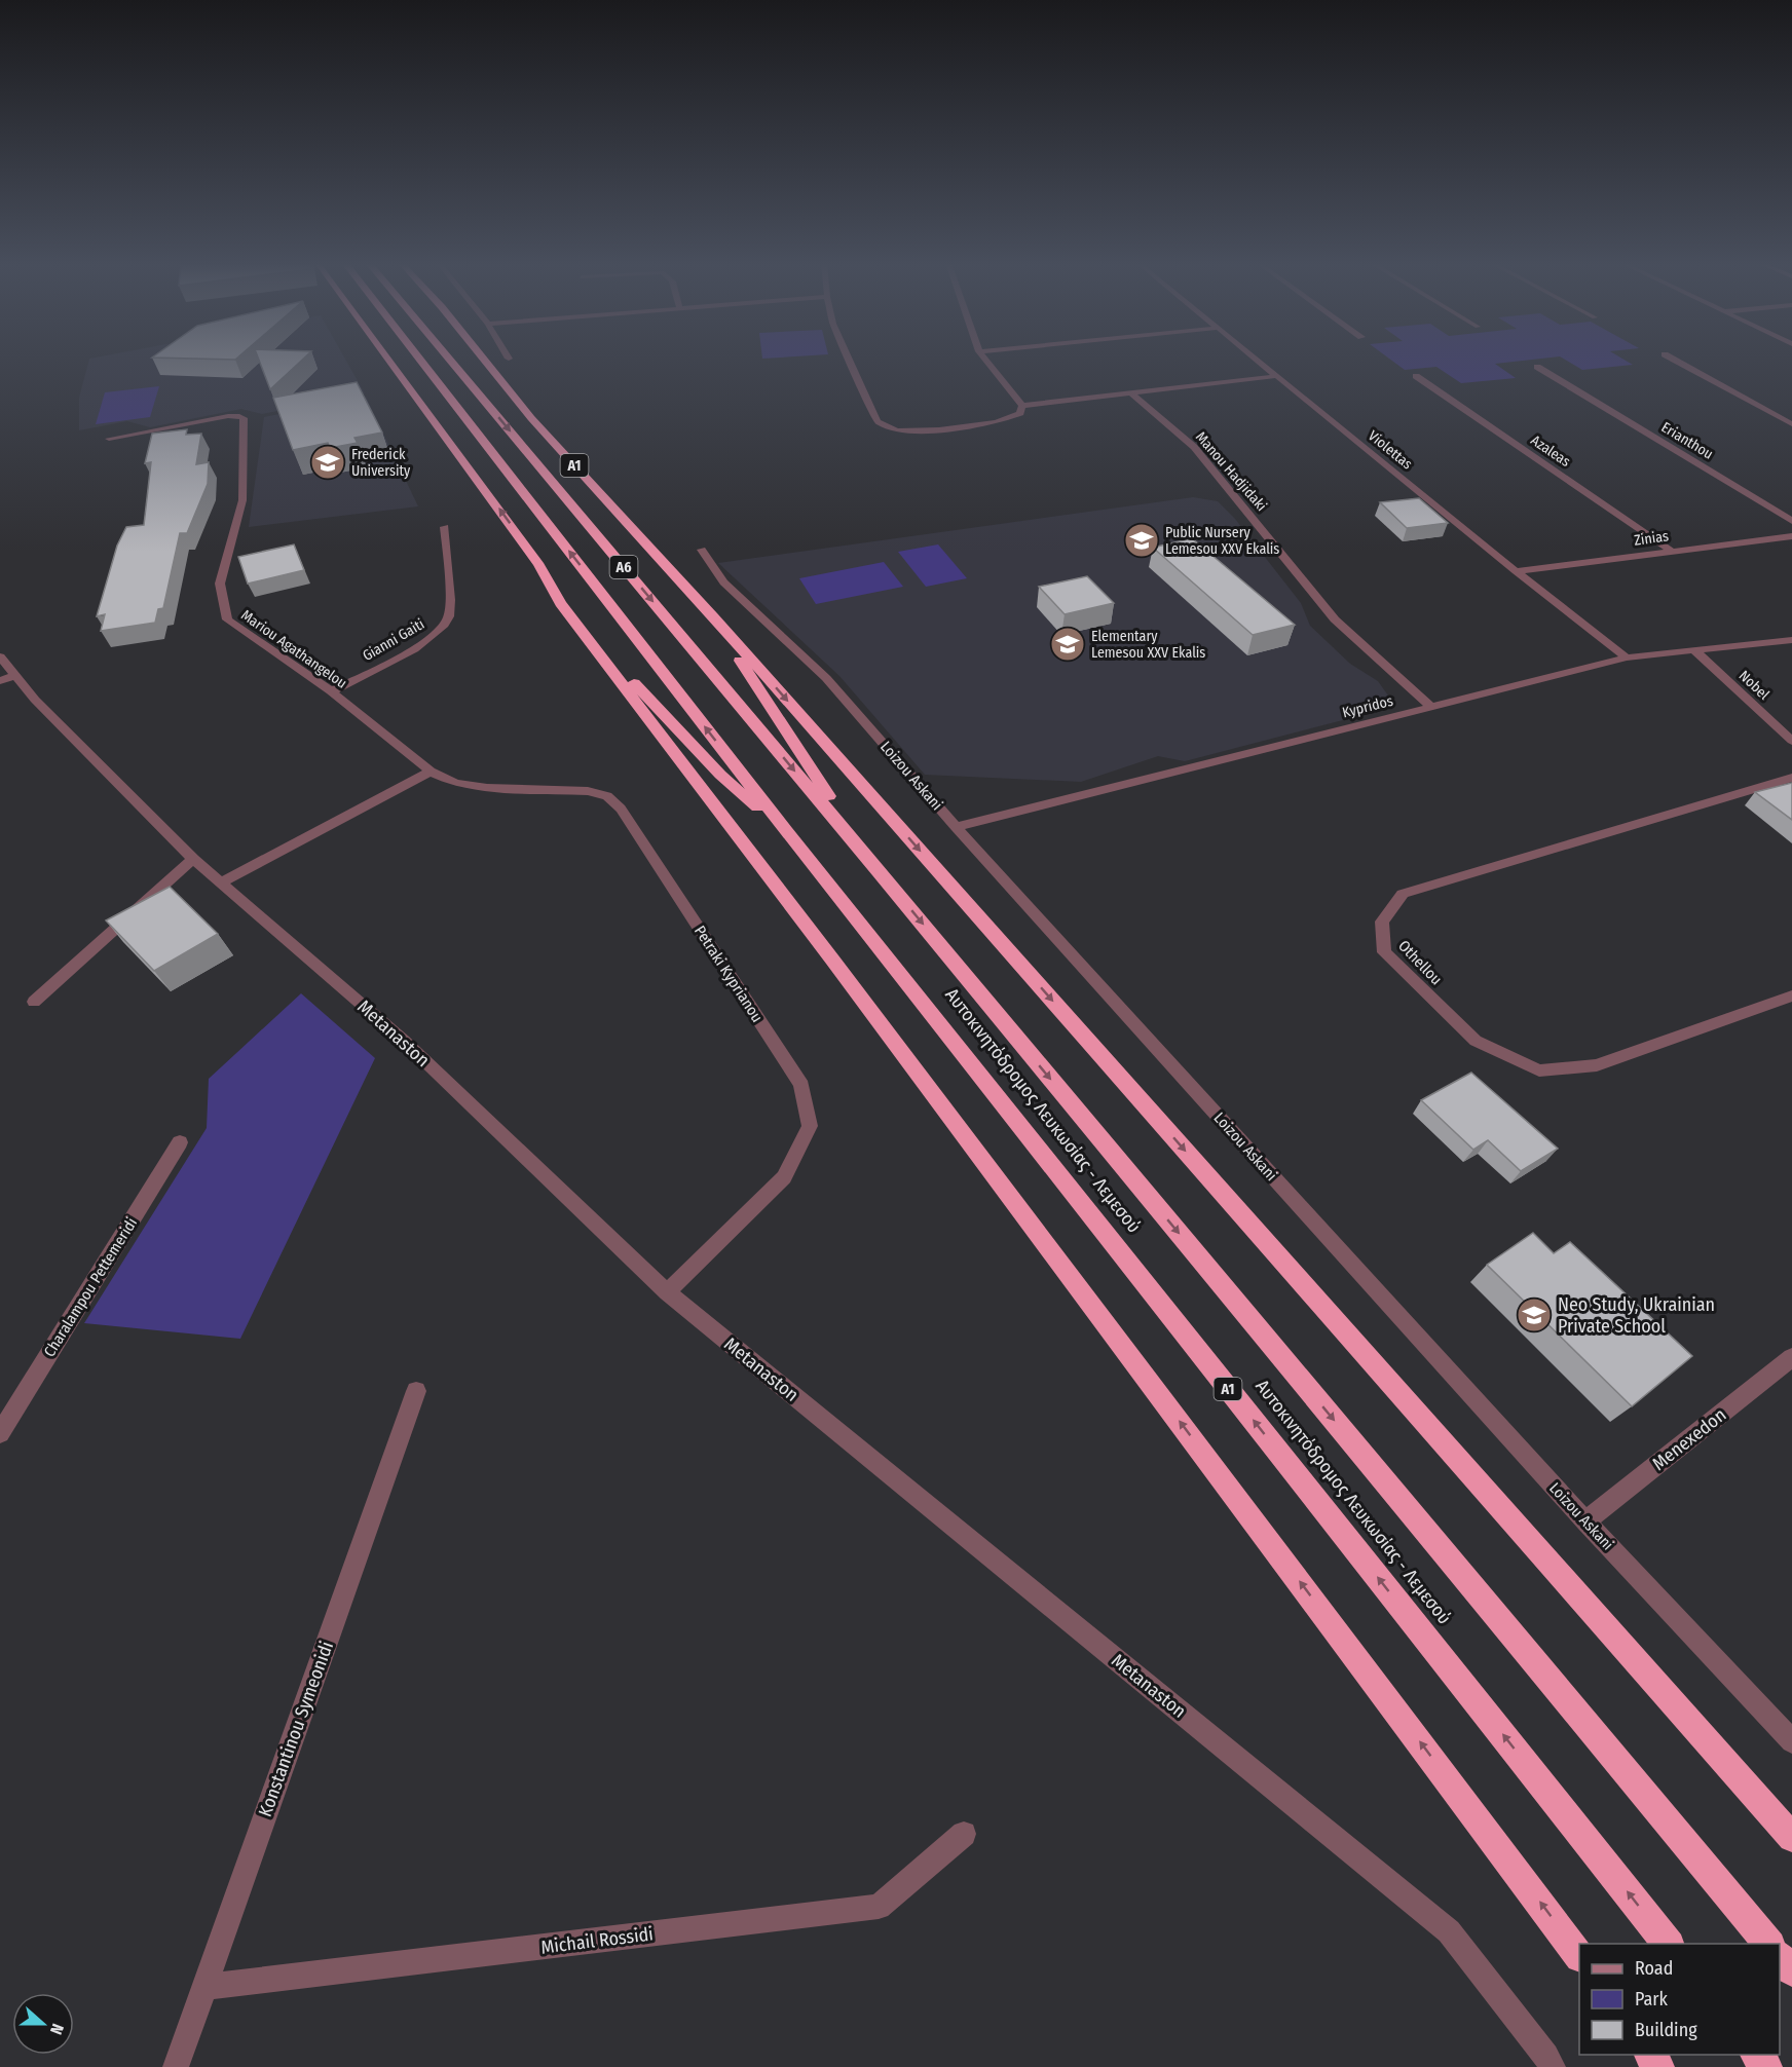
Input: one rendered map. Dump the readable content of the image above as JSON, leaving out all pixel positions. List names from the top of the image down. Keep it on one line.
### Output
{"streets":{"highway":["A1","A6","Αυτοκινητόδρομος Λευκωσίας - Λεμεσού"],"street":["Erianthou","Violettas","Azaleas","Manou Hadjidaki","Zinias","Gianni Gaiti","Mariou Agathangelou","Nobel","Kypridos","Loizou Askani","Othellou","Petraki Kyprianou","Metanaston","Charalampou Pettemeridi","Menexedon","Konstantinou Symeonidi","Michail Rossidi"]},"crossings":[["Violettas","Zinias"],["Violettas","Kypridos"],["Azaleas","Zinias"],["Manou Hadjidaki","Kypridos"],["A6","Αυτοκινητόδρομος Λευκωσίας - Λεμεσού"],["Gianni Gaiti","Mariou Agathangelou"],["Mariou Agathangelou","Petraki Kyprianou"],["Nobel","Kypridos"],["Kypridos","Loizou Askani"],["Loizou Askani","Menexedon"],["Petraki Kyprianou","Metanaston"],["Konstantinou Symeonidi","Michail Rossidi"]],"places":{"school or university":["Frederick University","Public Nursery Lemesou XXV Ekalis","Elementary Lemesou XXV Ekalis","Neo Study, Ukrainian Private School"]},"legend":["Road","Park","Building"],"north":"right"}
